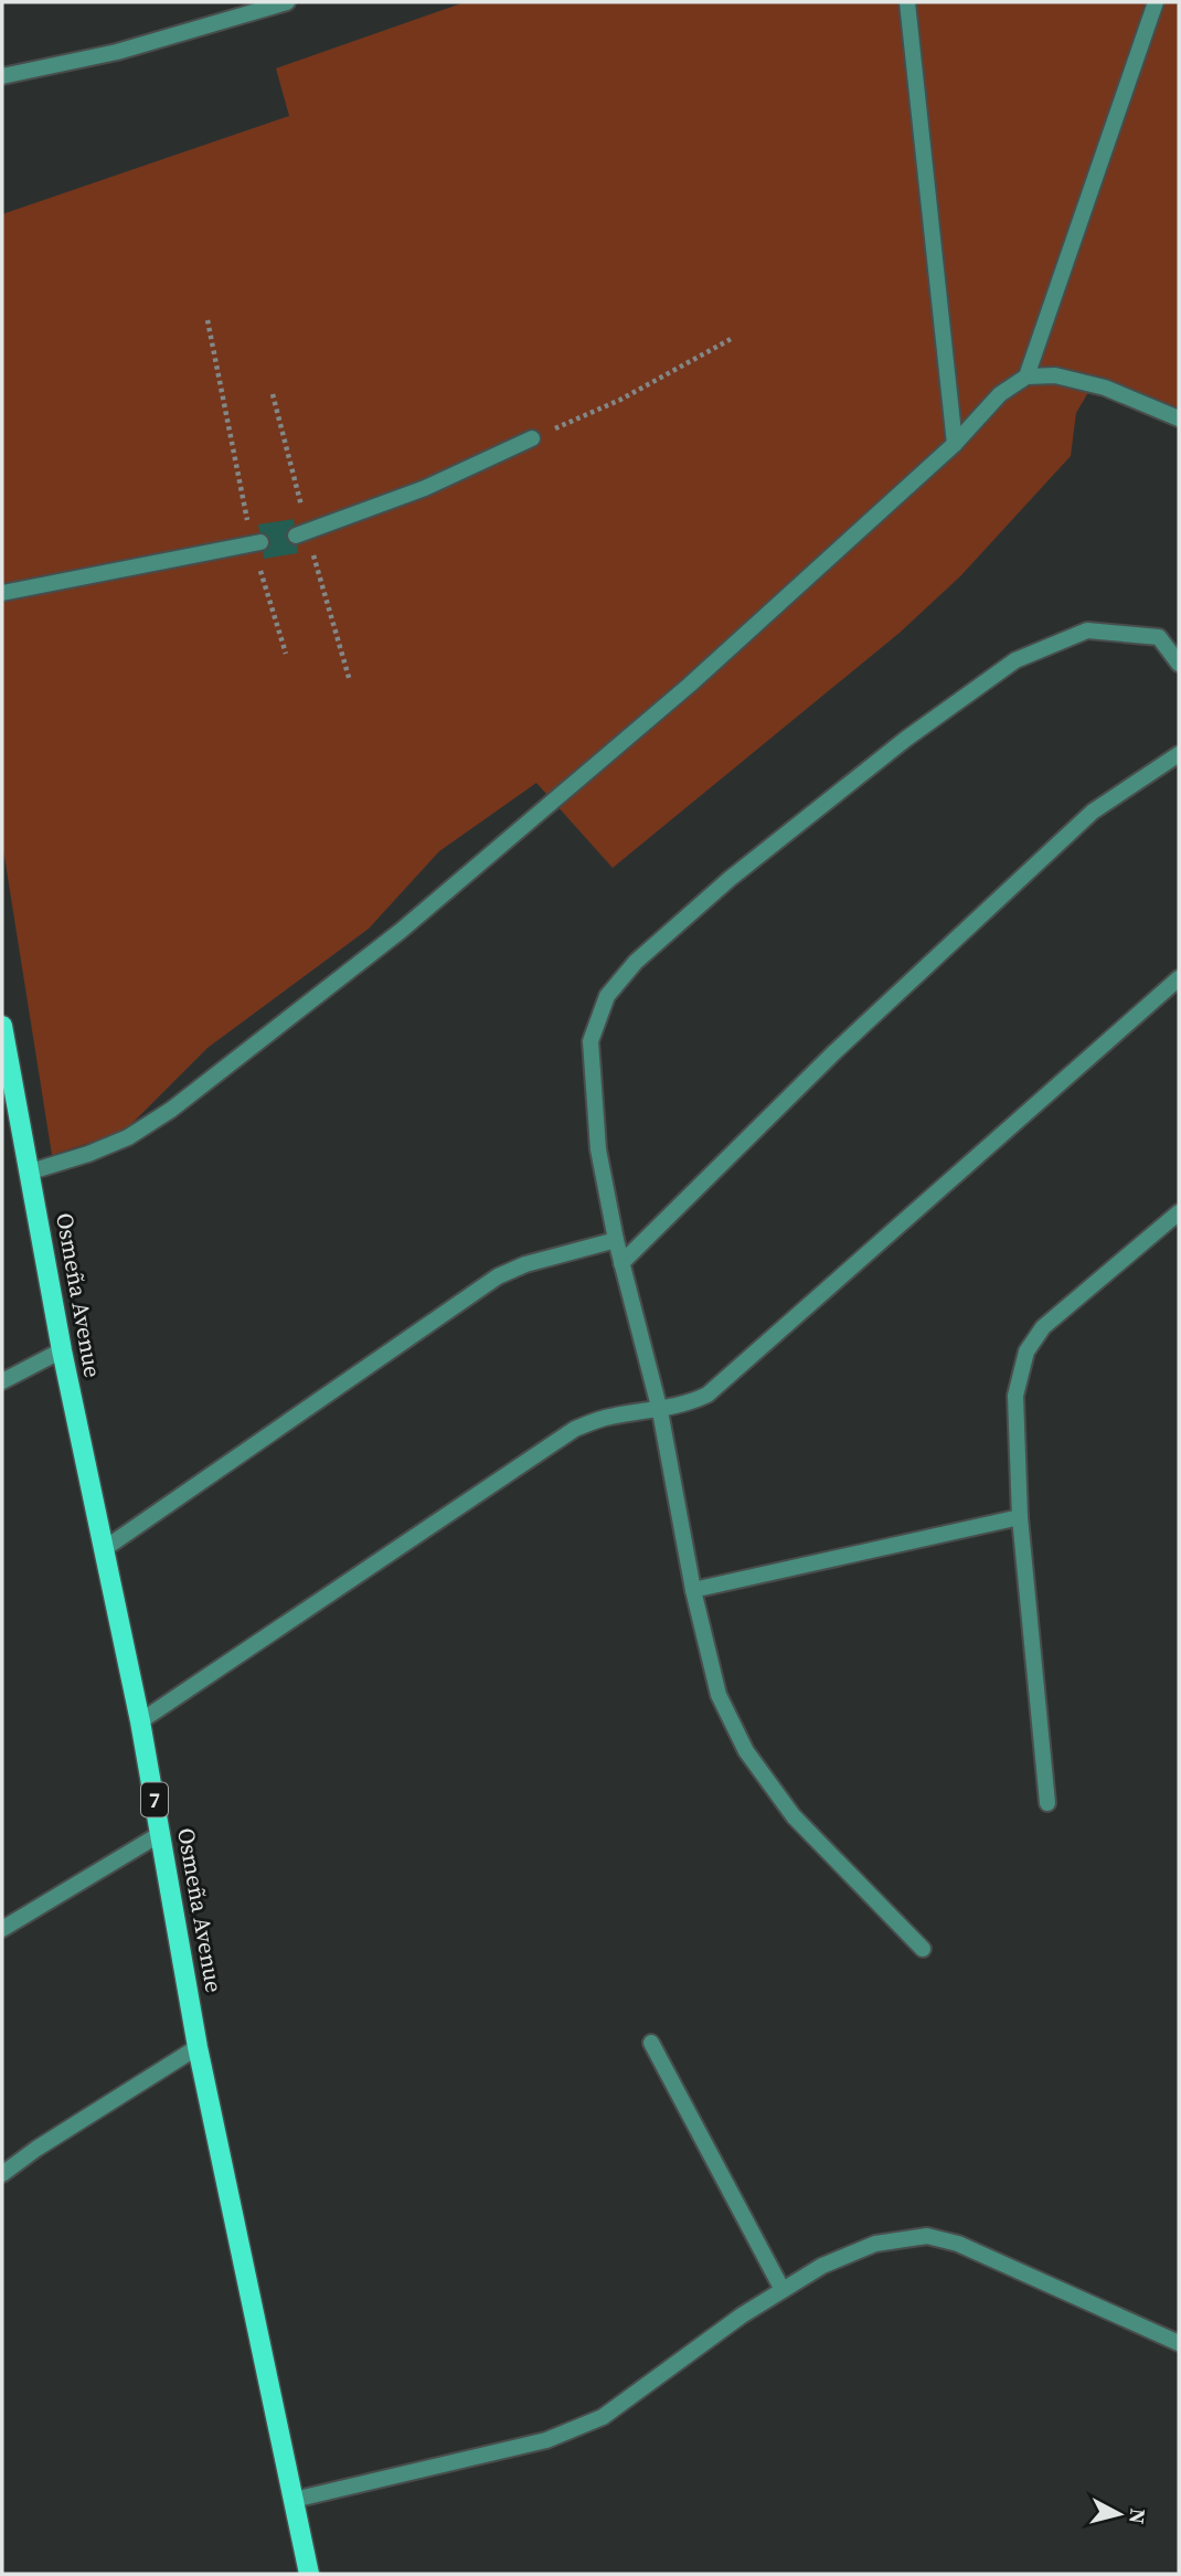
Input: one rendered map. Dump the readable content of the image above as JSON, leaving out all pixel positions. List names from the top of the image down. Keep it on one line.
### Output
{"streets":{"main road":["Osmeña Avenue","7"]},"north":"right"}
